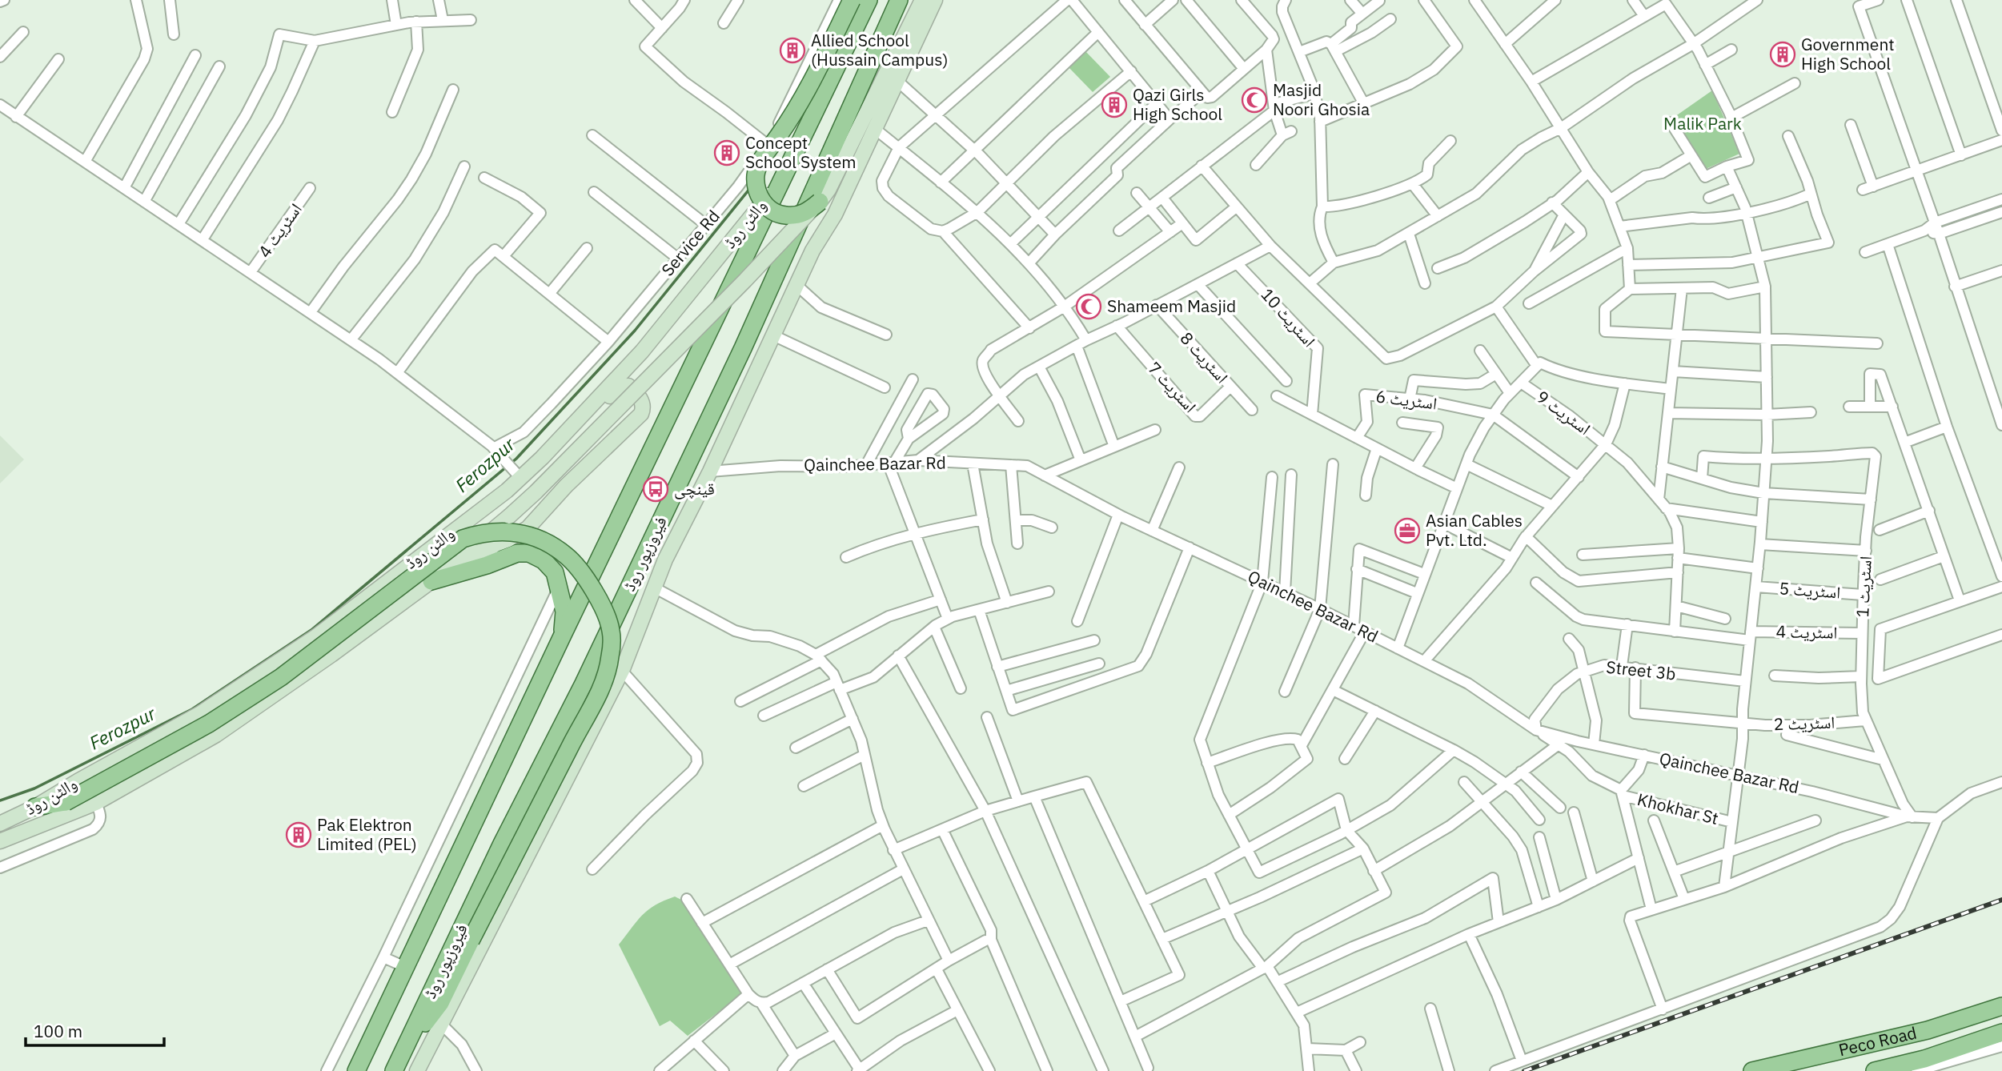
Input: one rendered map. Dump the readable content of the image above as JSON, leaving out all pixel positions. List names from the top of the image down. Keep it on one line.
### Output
{"streets":{"main road":["والٹن روڈ","فیروزپور روڈ","Peco Road"],"street":["اسٹریٹ 4","Service Rd","اسٹریٹ 10","اسٹریٹ 8","اسٹریٹ 7","اسٹریٹ 6","اسٹریٹ 9","Qainchee Bazar Rd","اسٹریٹ 1","اسٹریٹ 5","Street 3b","اسٹریٹ 2","Khokhar St"]},"crossings":[["اسٹریٹ 4","اسٹریٹ 9"],["اسٹریٹ 4","اسٹریٹ 1"],["اسٹریٹ 8","اسٹریٹ 7"],["Qainchee Bazar Rd","اسٹریٹ 1"],["Qainchee Bazar Rd","Street 3b"],["Qainchee Bazar Rd","Khokhar St"],["اسٹریٹ 1","اسٹریٹ 5"],["اسٹریٹ 1","اسٹریٹ 2"],["Street 3b","اسٹریٹ 2"],["Street 3b","Khokhar St"]],"water":["Ferozpur"],"parks":["Malik Park"],"places":{"building":["Allied School (Hussain Campus)","Government High School","Qazi Girls High School","Concept School System","Pak Elektron Limited (PEL)"],"mosque":["Masjid Noori Ghosia","Shameem Masjid"],"bus stop":["قینچی"],"office":["Asian Cables Pvt. Ltd."]},"scale_bar":"100 m"}
